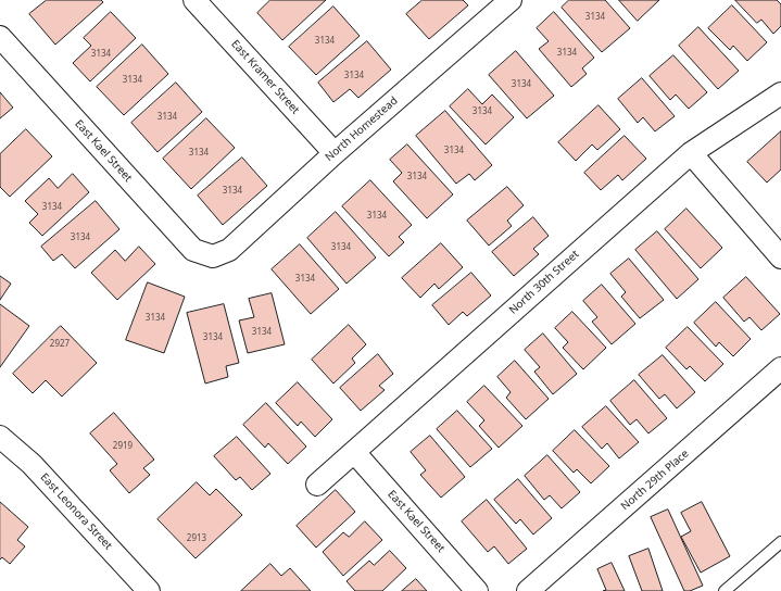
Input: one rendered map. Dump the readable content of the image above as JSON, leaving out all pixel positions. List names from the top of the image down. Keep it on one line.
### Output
{"streets":{"street":["East Kramer Street","North Homestead","East Kael Street","North 30th Street","North 29th Place","East Leonora Street"]},"crossings":[["East Kramer Street","North Homestead"],["North Homestead","East Kael Street"],["East Kael Street","North 30th Street"]],"house_numbers":["3134","3134","3134","3134","3134","3134","3134","3134","3134","3134","3134","3134","3134","3134","3134","3134","3134","3134","3134","3134","3134","2927","2919","2913"]}
